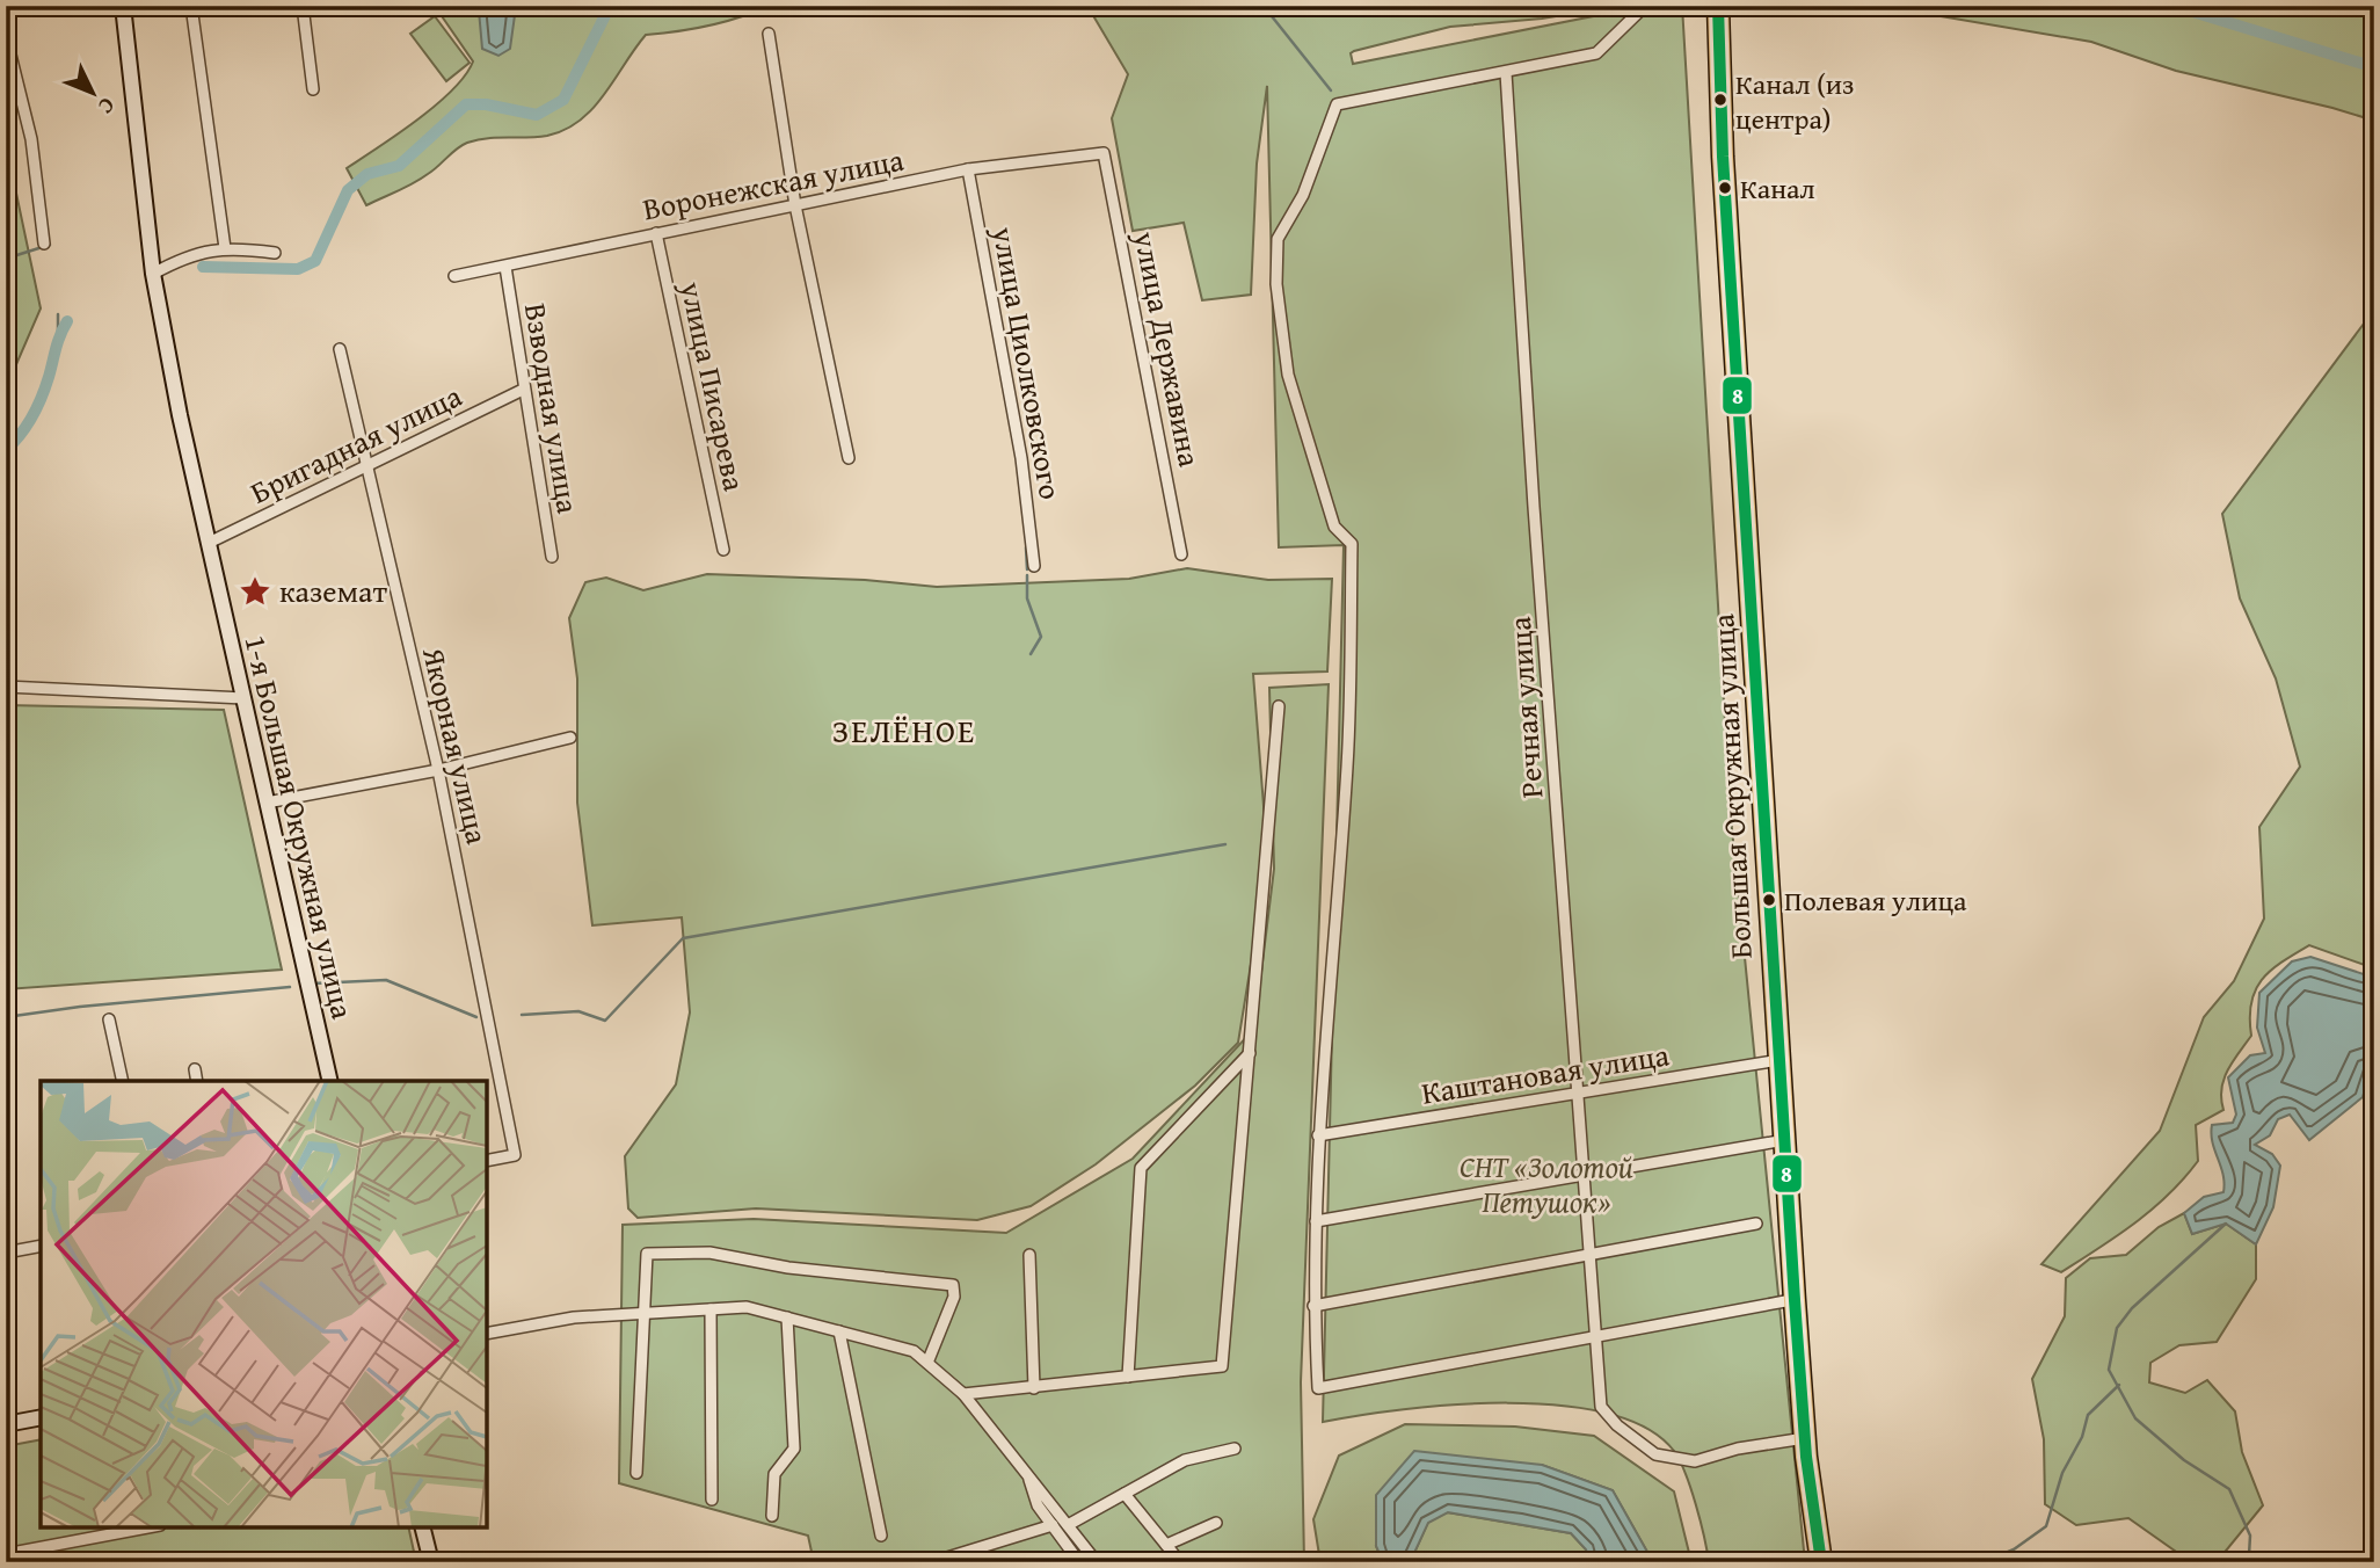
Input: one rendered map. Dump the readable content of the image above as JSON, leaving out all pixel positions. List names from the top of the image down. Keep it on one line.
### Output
{"streets":{"highway":["Большая Окружная улица"],"street":["Воронежская улица","улица Державина","улица Циолковского","улица Писарева","Взводная улица","Бригадная улица","Речная улица","Якорная улица","1-я Большая Окружная улица","Каштановая улица"]},"crossings":[["Воронежская улица","улица Державина"],["Воронежская улица","улица Циолковского"],["Воронежская улица","улица Писарева"],["Воронежская улица","Взводная улица"],["Взводная улица","Бригадная улица"],["Бригадная улица","Якорная улица"],["Бригадная улица","1-я Большая Окружная улица"],["Речная улица","Большая Окружная улица"],["Речная улица","Каштановая улица"],["Большая Окружная улица","Каштановая улица"]],"districts":["ЗЕЛЁНОЕ"],"parks":["СНТ «Золотой Петушок»"],"places":{"other":["Канал (из центра)","Канал","Полевая улица"],"place":["каземат"]},"lines":["transit line 8"],"north":"bottom right"}
